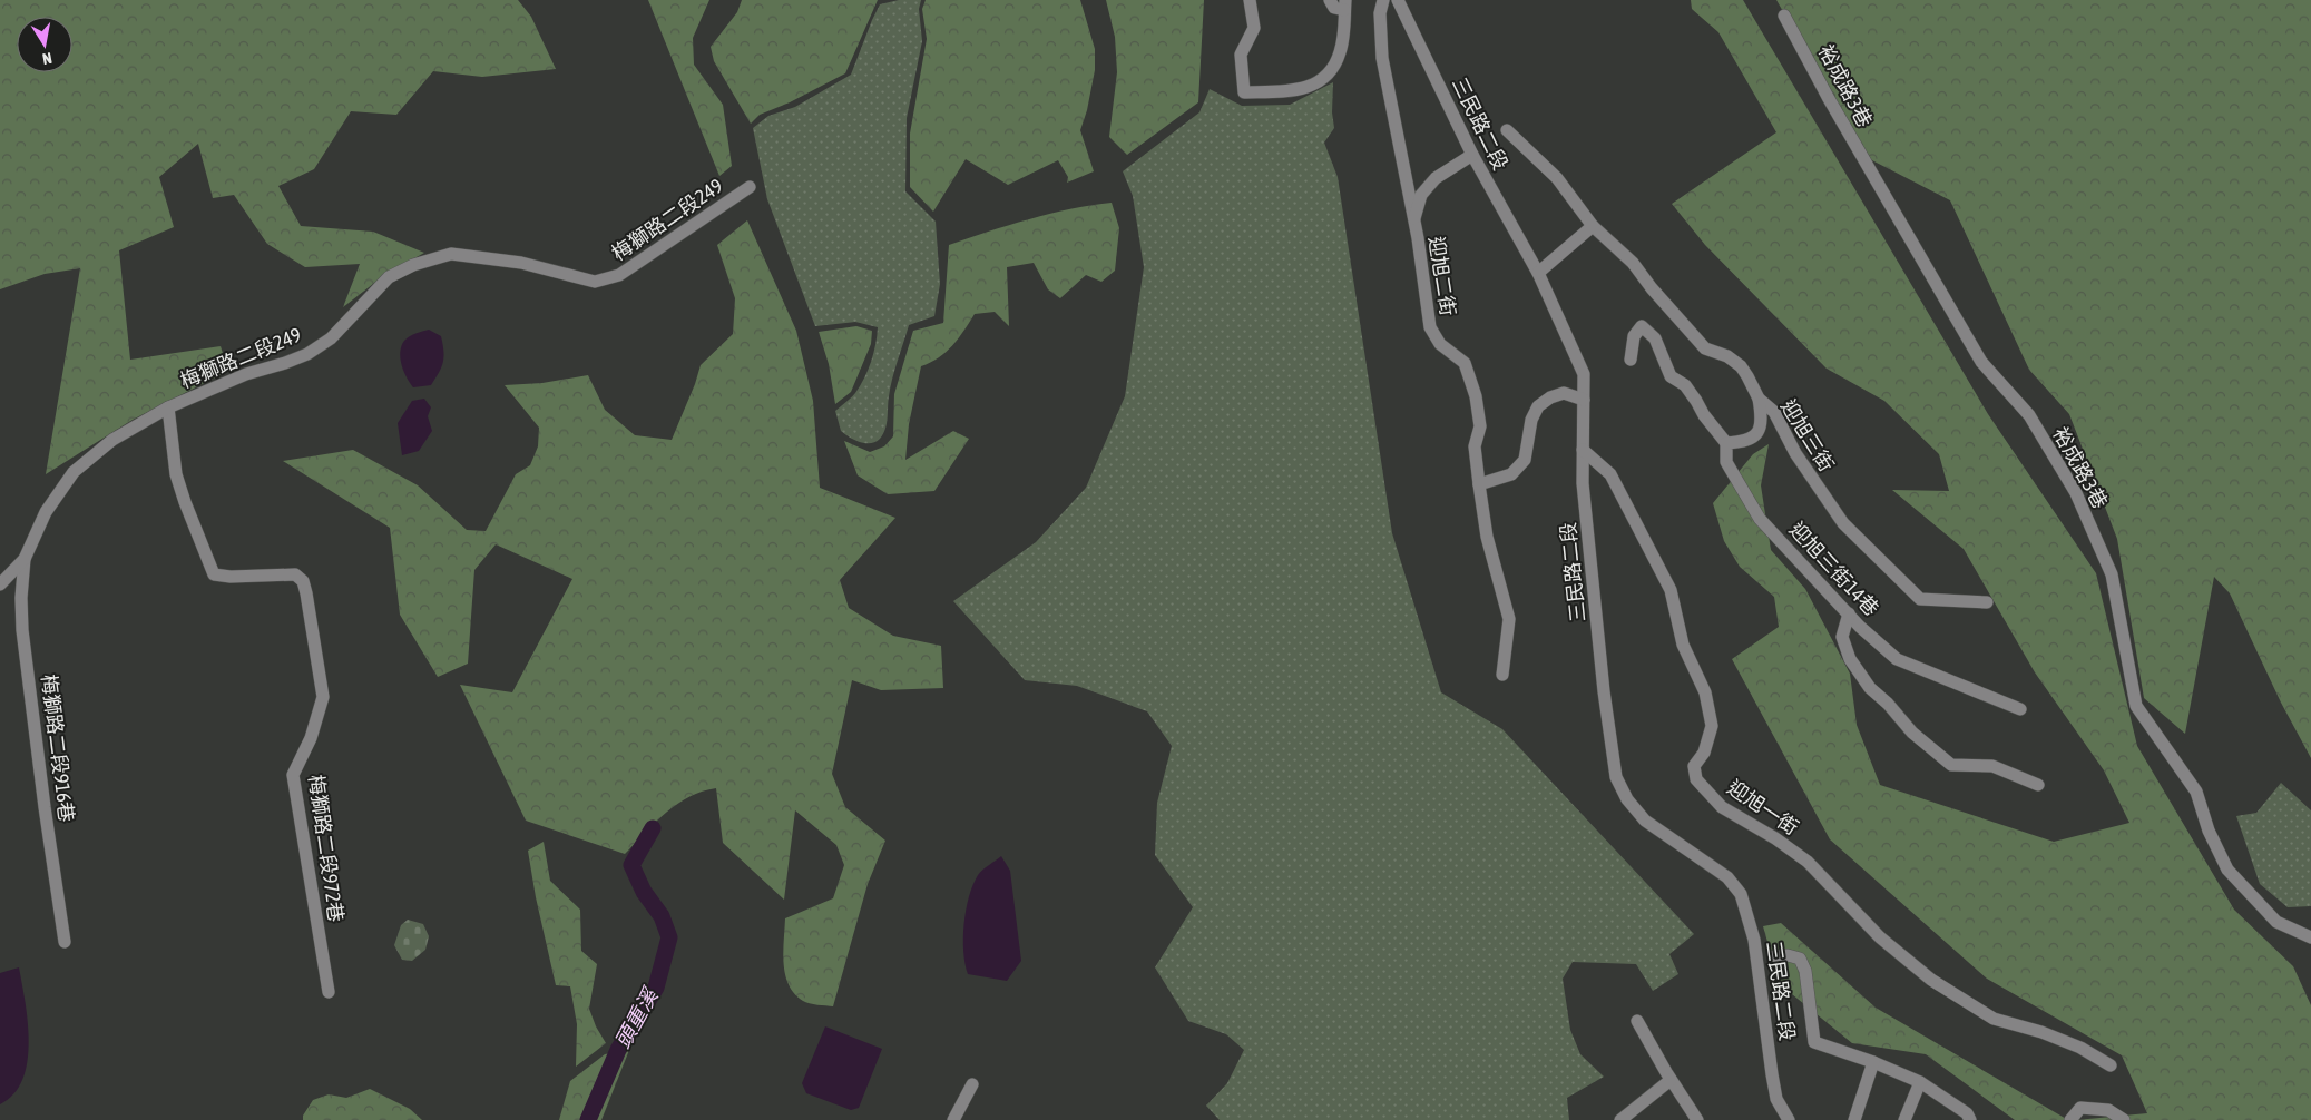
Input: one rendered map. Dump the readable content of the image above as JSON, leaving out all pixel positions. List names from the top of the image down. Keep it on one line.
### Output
{"streets":{"street":["裕成路3巷","三民路二段","梅獅路二段249","迎旭二街","迎旭三街","迎旭三街14巷","梅獅路二段916巷","迎旭一街","梅獅路二段972巷"]},"crossings":[["三民路二段","迎旭一街"],["梅獅路二段249","梅獅路二段916巷"],["梅獅路二段249","梅獅路二段972巷"]],"water":["頭重溪"],"north":"bottom"}
